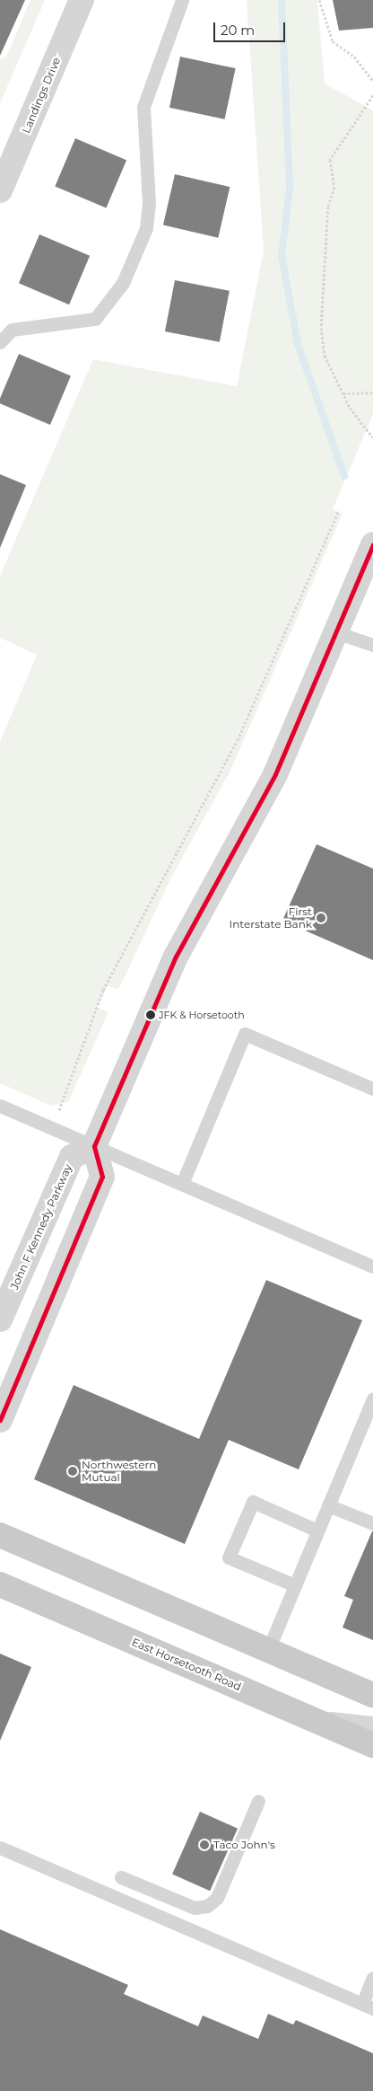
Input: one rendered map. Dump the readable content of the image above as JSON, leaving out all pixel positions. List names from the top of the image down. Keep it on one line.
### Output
{"streets":{"main road":["East Horsetooth Road"],"street":["Landings Drive","John F Kennedy Parkway"]},"places":["First Interstate Bank","JFK & Horsetooth","Northwestern Mutual","Taco John's"],"scale_bar":"20 m"}
